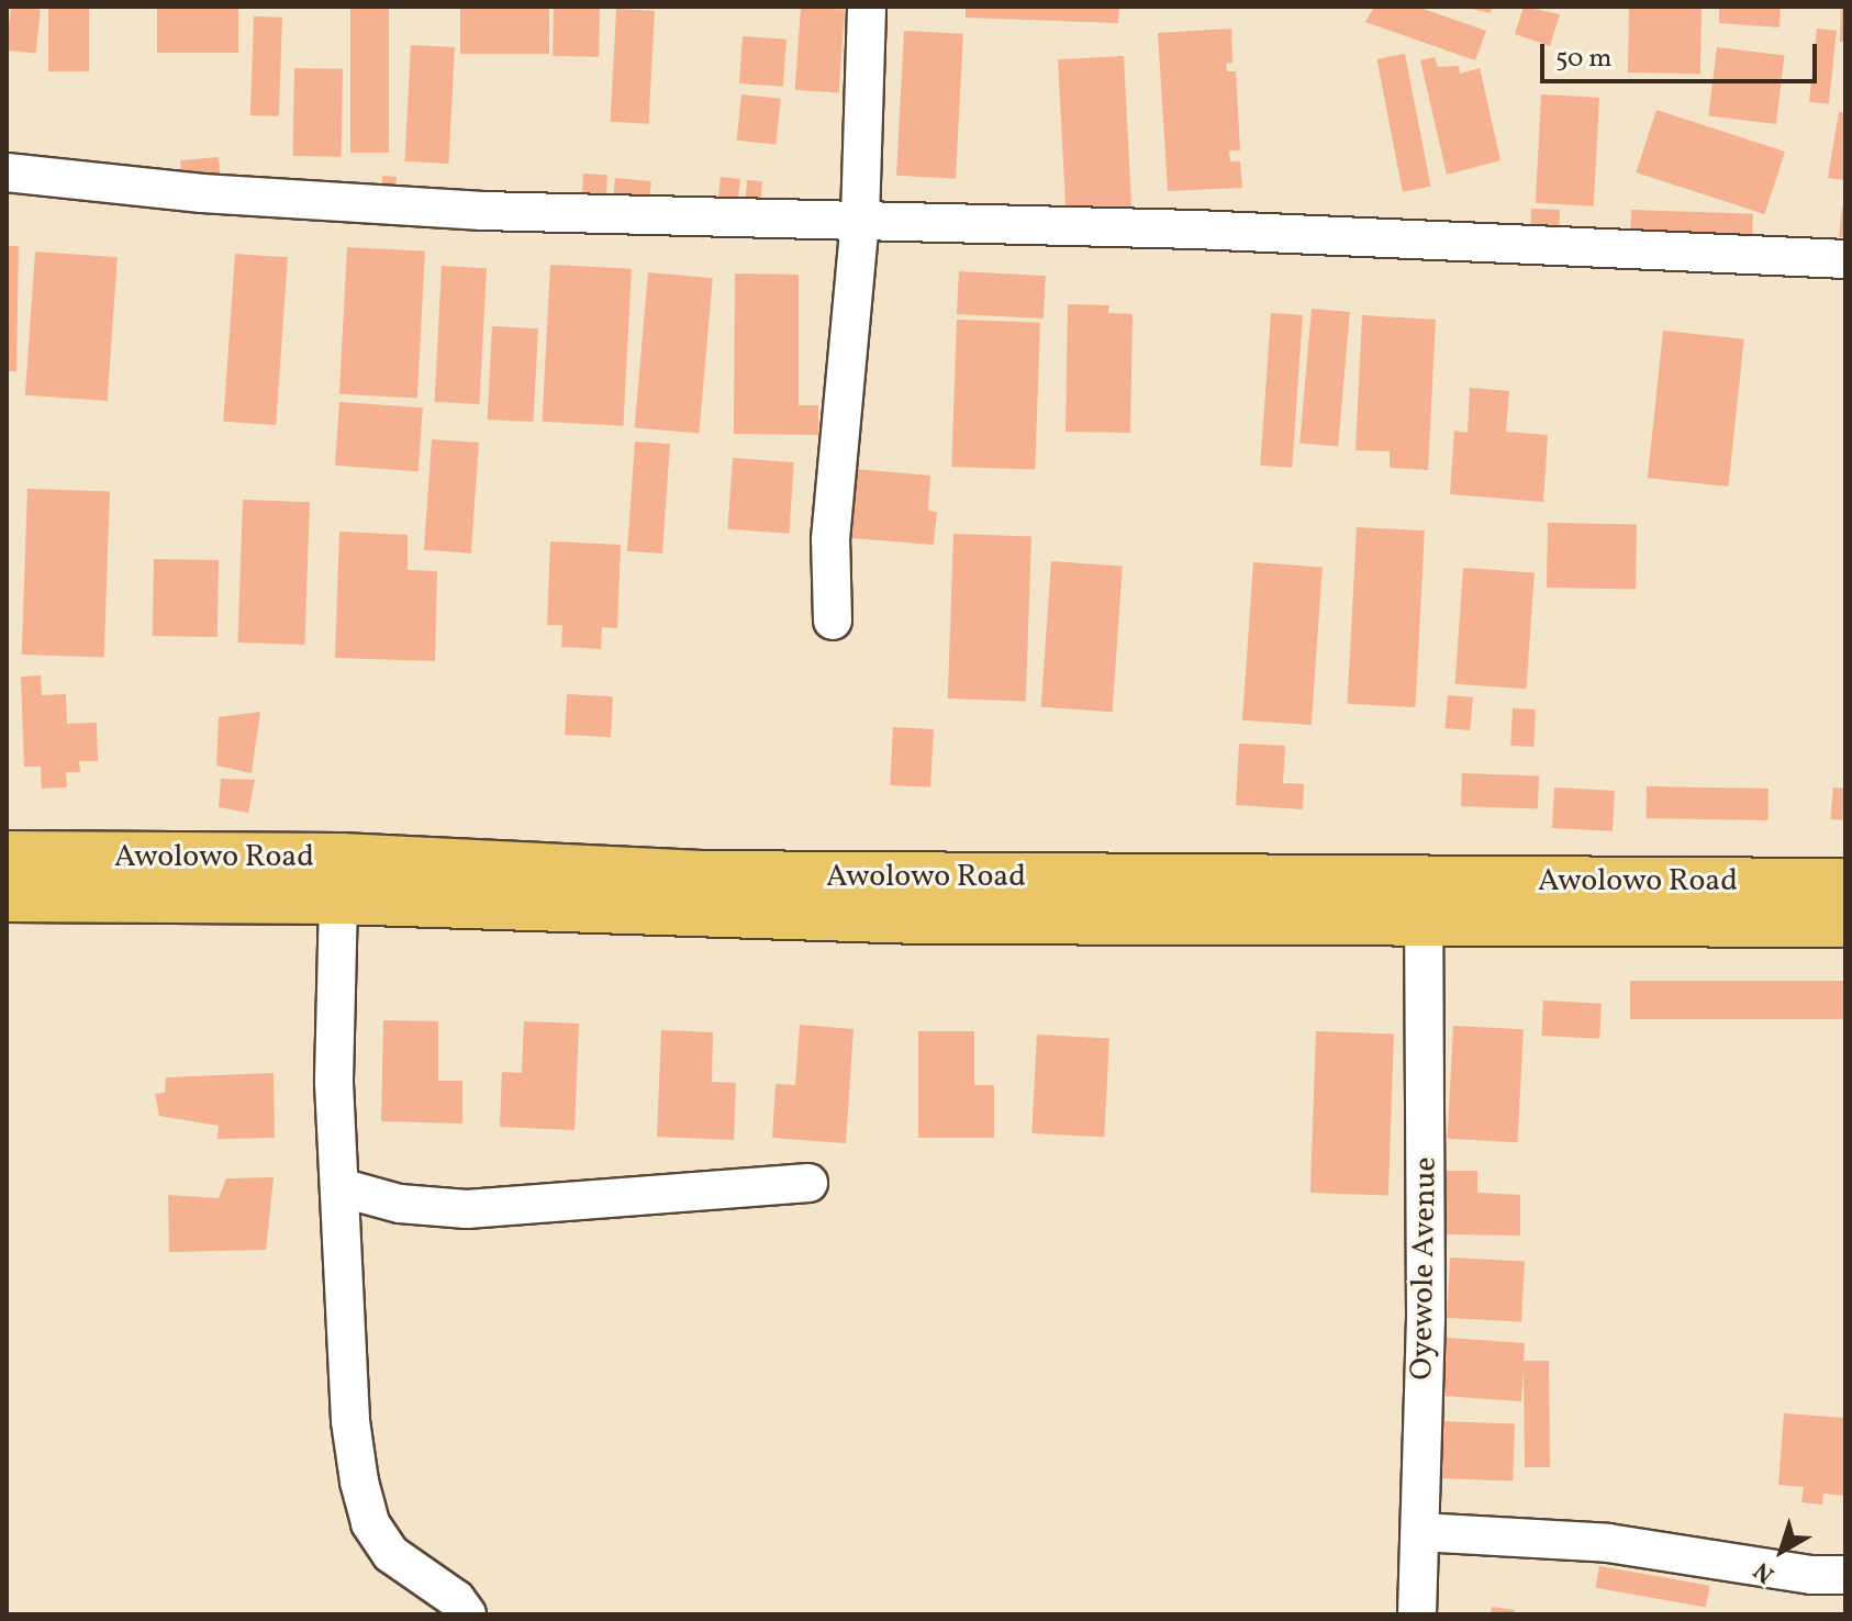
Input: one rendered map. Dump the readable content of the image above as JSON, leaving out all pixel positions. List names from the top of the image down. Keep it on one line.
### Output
{"streets":{"main road":["Awolowo Road"],"street":["Oyewole Avenue"]},"crossings":[["Awolowo Road","Oyewole Avenue"]],"scale_bar":"50 m","north":"bottom left"}
